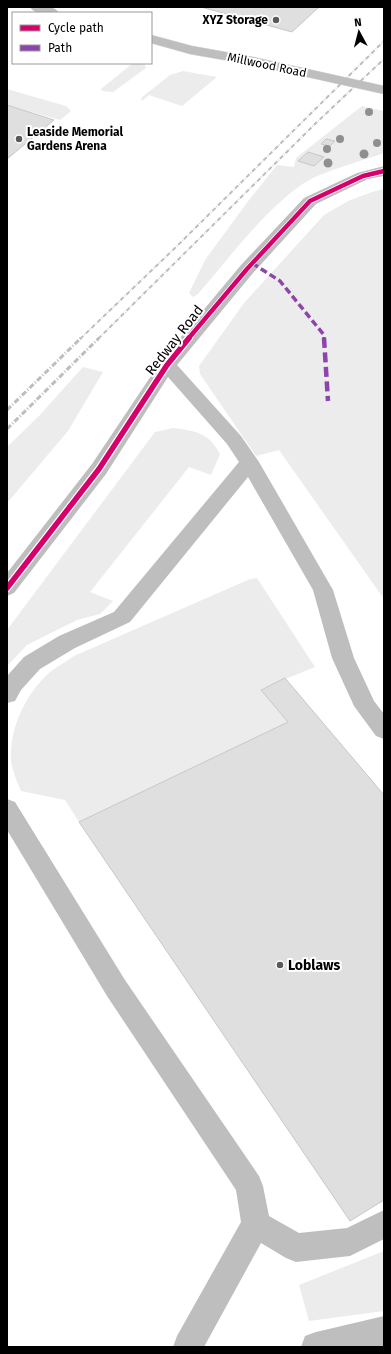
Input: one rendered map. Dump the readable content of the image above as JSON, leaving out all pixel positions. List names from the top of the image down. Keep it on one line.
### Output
{"streets":{"street":["Millwood Road","Redway Road"]},"places":["XYZ Storage","Leaside Memorial Gardens Arena","Loblaws"],"legend":["Cycle path","Path"],"north":"top"}
